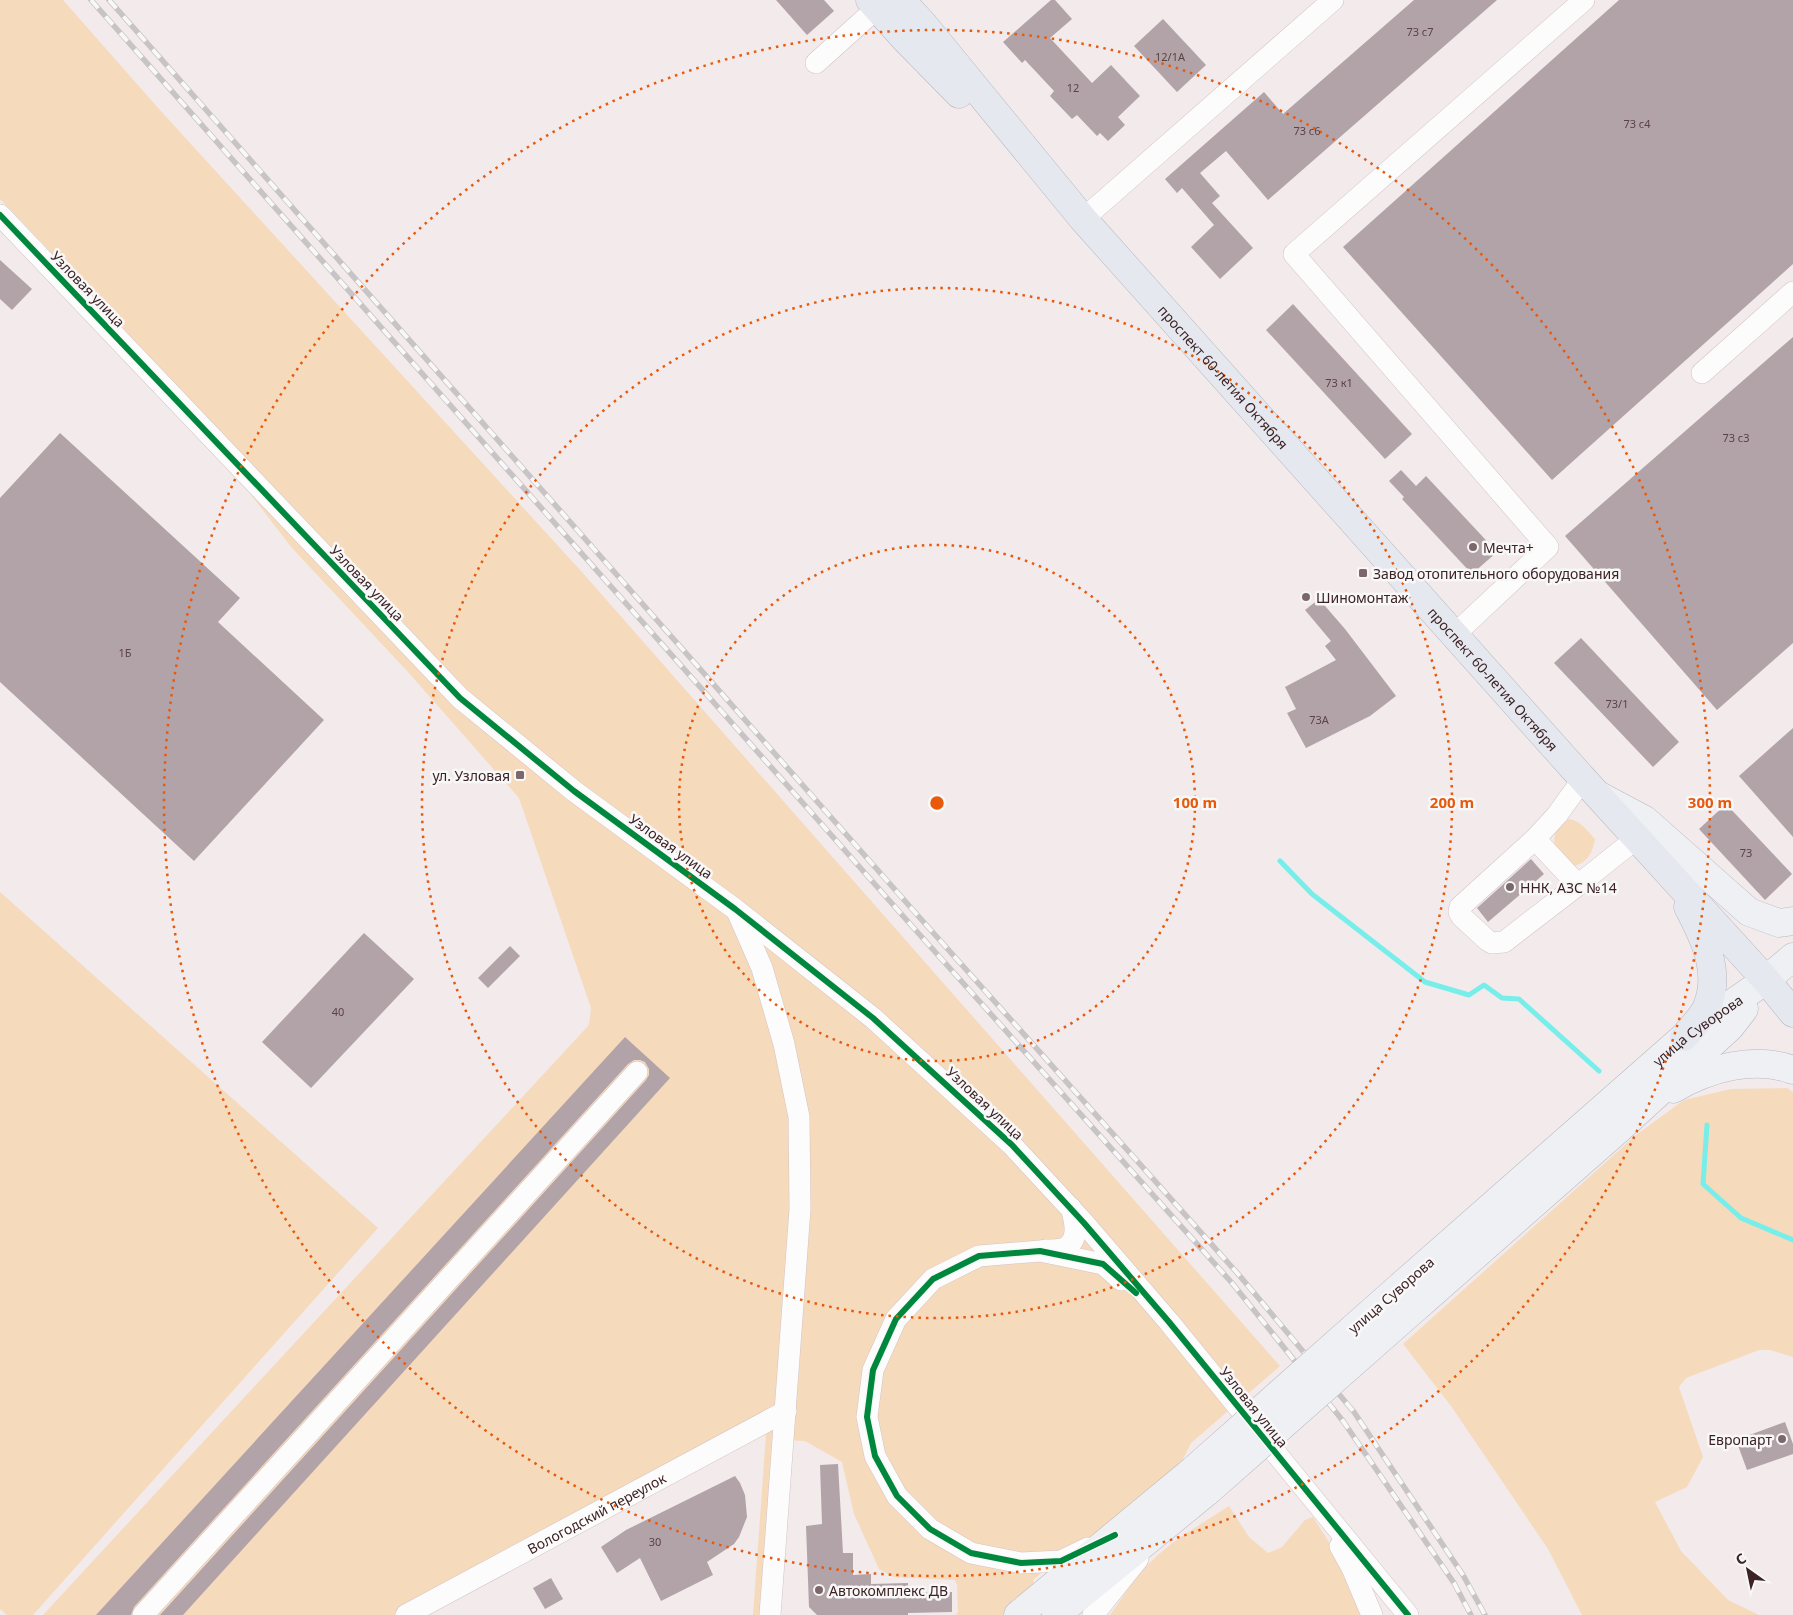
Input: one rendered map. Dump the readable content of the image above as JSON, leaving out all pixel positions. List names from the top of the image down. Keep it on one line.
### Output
{"streets":{"highway":["проспект 60-летия Октября"],"main road":["улица Суворова"],"street":["Узловая улица","Вологодский переулок"]},"crossings":[["проспект 60-летия Октября","улица Суворова"]],"places":{"other":["Мечта+","Шиномонтаж","ННК, АЗС №14","Европарт","Автокомплекс ДВ"],"transit":["Завод отопительного оборудования","ул. Узловая"]},"house_numbers":["73 с7","12/1А","12","73 с4","73 с6","73 к1","73 с3","1Б","73/1","73А","73","40","30"],"north":"top left","rings":["100 m","200 m","300 m"]}
